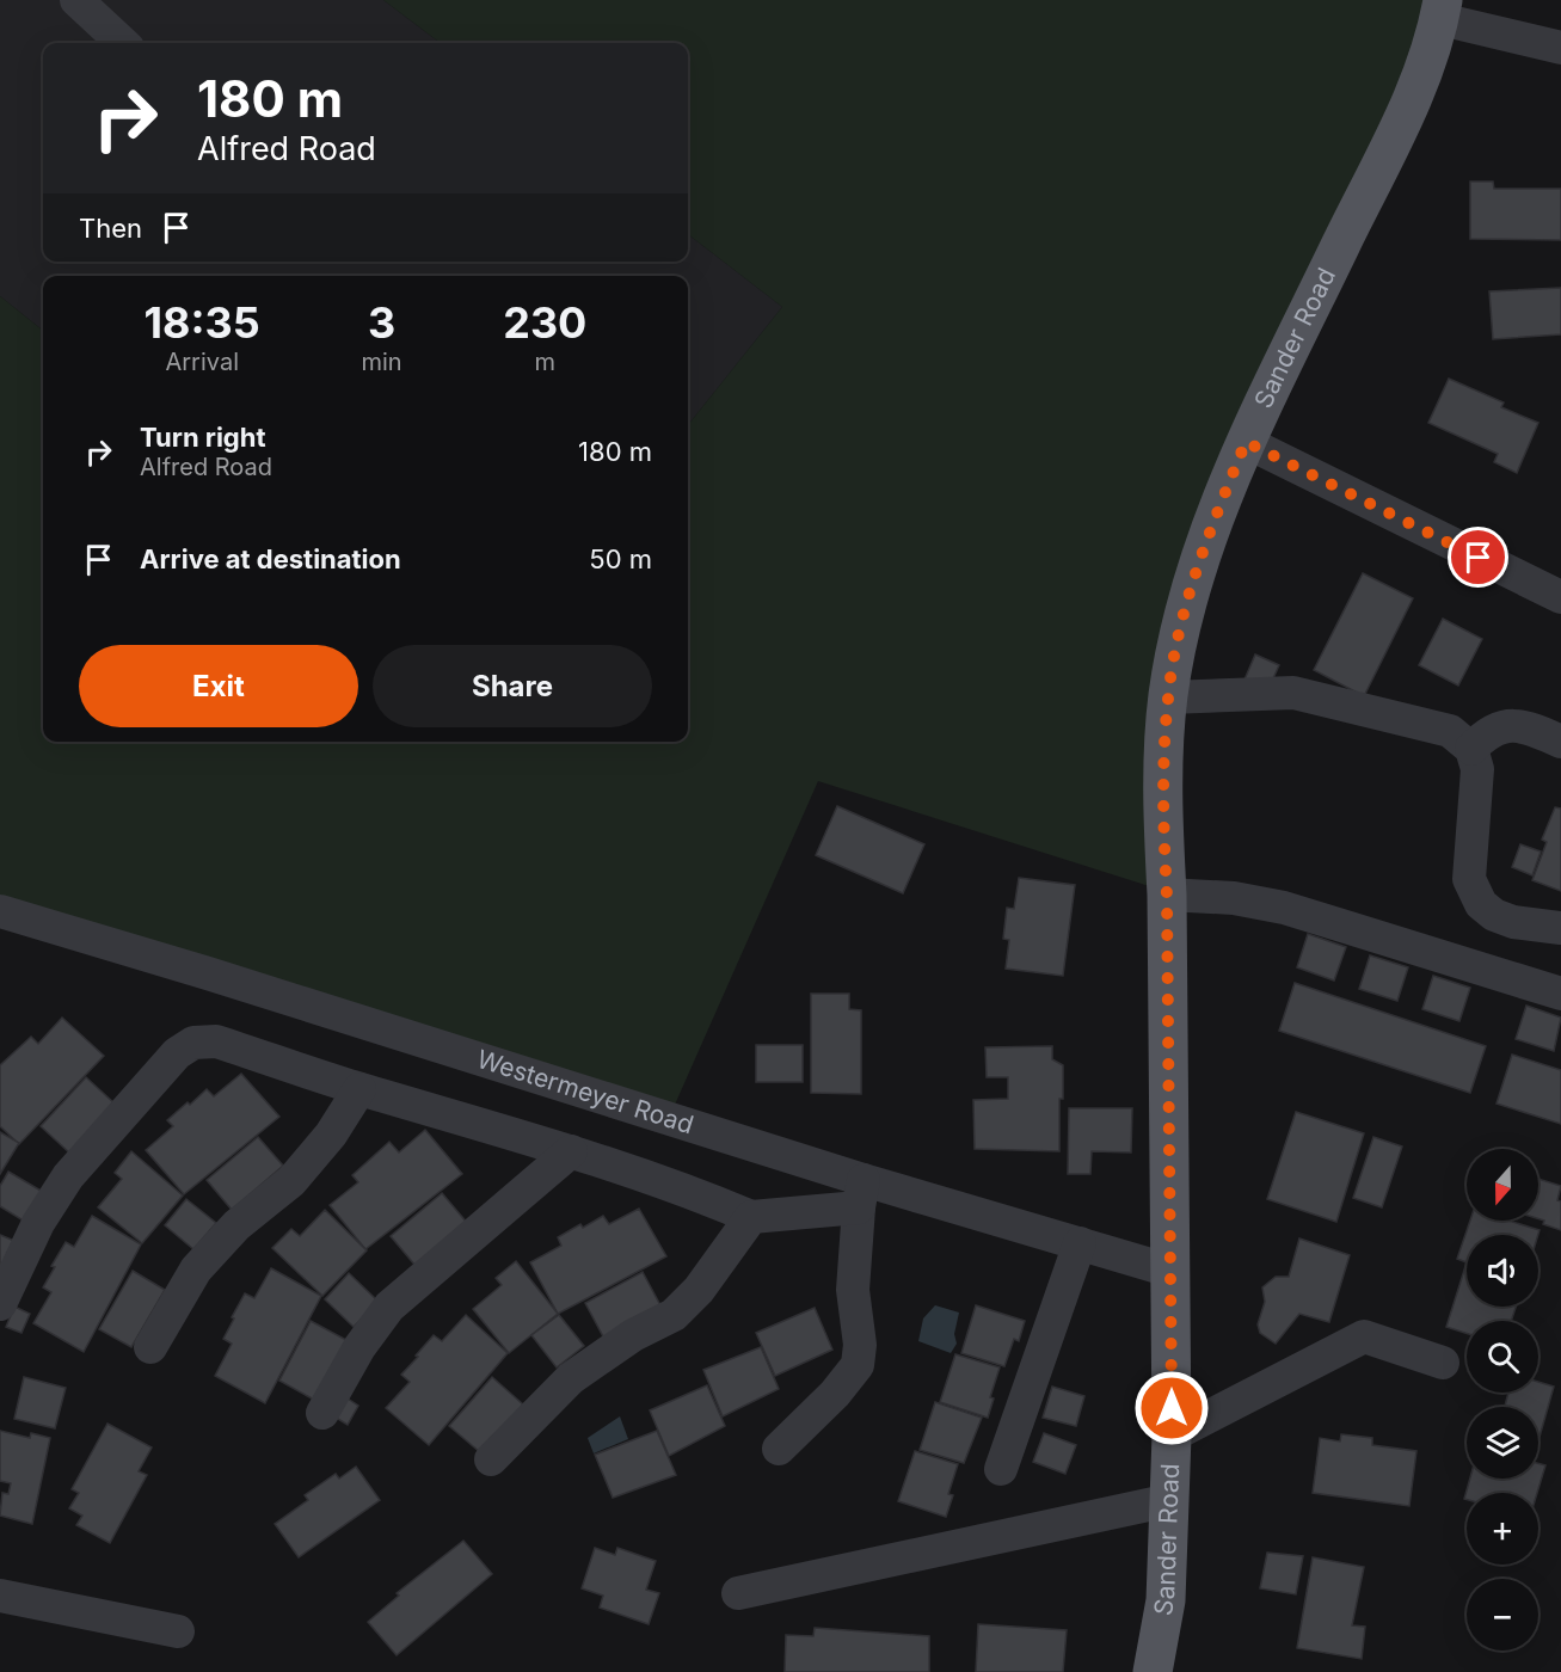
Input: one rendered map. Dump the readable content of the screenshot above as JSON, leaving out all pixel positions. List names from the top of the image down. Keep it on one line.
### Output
{"streets":{"main road":["Sander Road"],"street":["Westermeyer Road"]},"crossings":[["Sander Road","Westermeyer Road"]],"north":"bottom","page":{"turn":["180 m","Alfred Road"],"then":"Then","eta":["18:35","Arrival","3","min","230","m"],"list":[{"name":"Turn right","note":"Alfred Road","value":"180 m"},{"name":"Arrive at destination","value":"50 m"}],"buttons":["Exit","Share"],"map_buttons":["+","−"]}}
